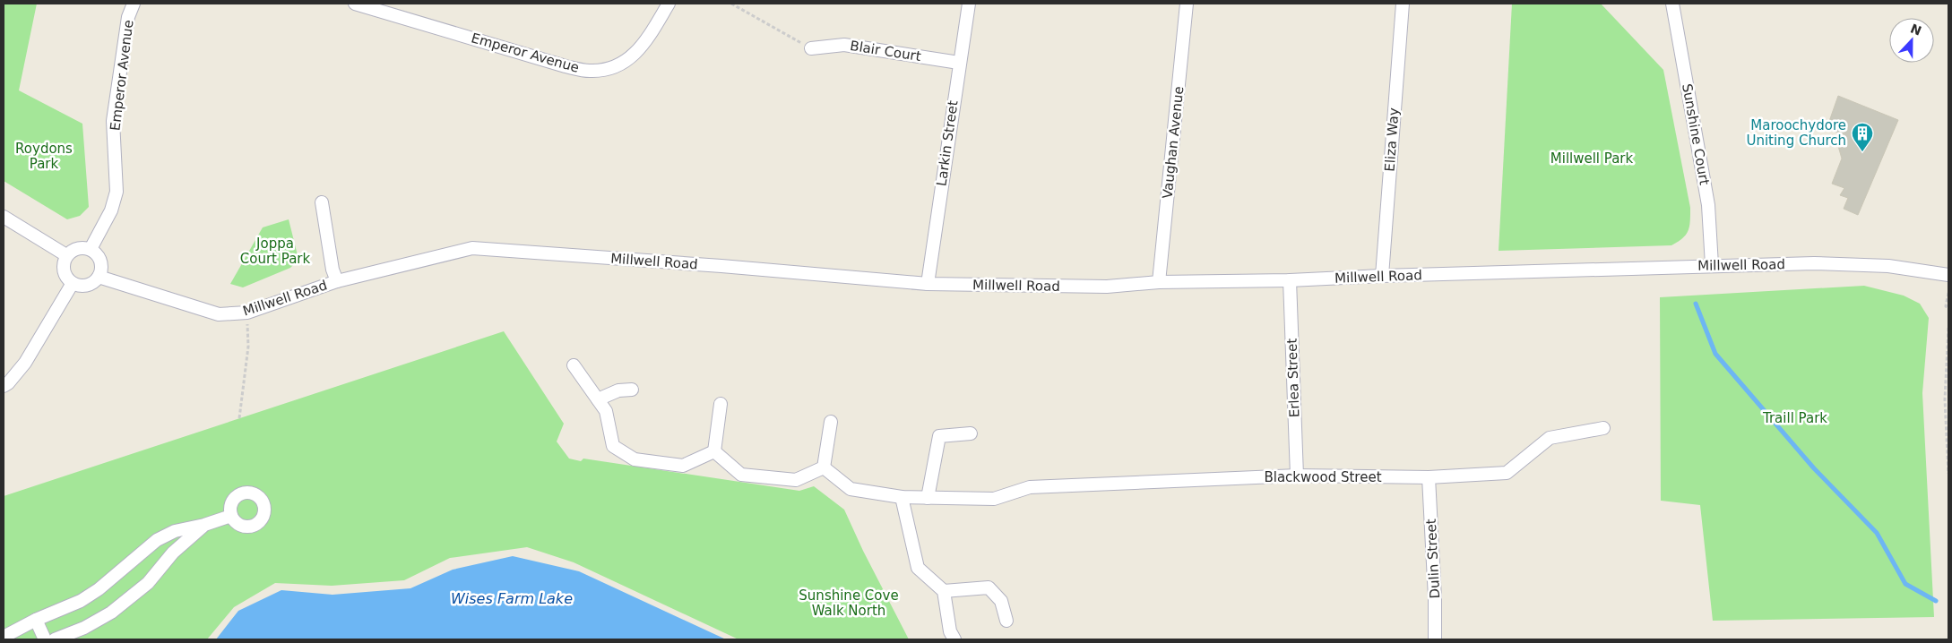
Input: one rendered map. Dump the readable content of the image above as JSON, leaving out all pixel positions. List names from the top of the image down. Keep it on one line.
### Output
{"streets":{"street":["Blair Court","Emperor Avenue","Sunshine Court","Eliza Way","Vaughan Avenue","Larkin Street","Millwell Road","Erlea Street","Blackwood Street","Dulin Street"]},"crossings":[["Blair Court","Larkin Street"],["Emperor Avenue","Millwell Road"],["Sunshine Court","Millwell Road"],["Eliza Way","Millwell Road"],["Vaughan Avenue","Millwell Road"],["Larkin Street","Millwell Road"],["Millwell Road","Erlea Street"],["Erlea Street","Blackwood Street"],["Blackwood Street","Dulin Street"]],"water":["Wises Farm Lake"],"parks":["Roydons Park","Millwell Park","Joppa Court Park","Traill Park","Sunshine Cove Walk North"],"places":{"building":["Maroochydore Uniting Church"]},"north":"top"}
